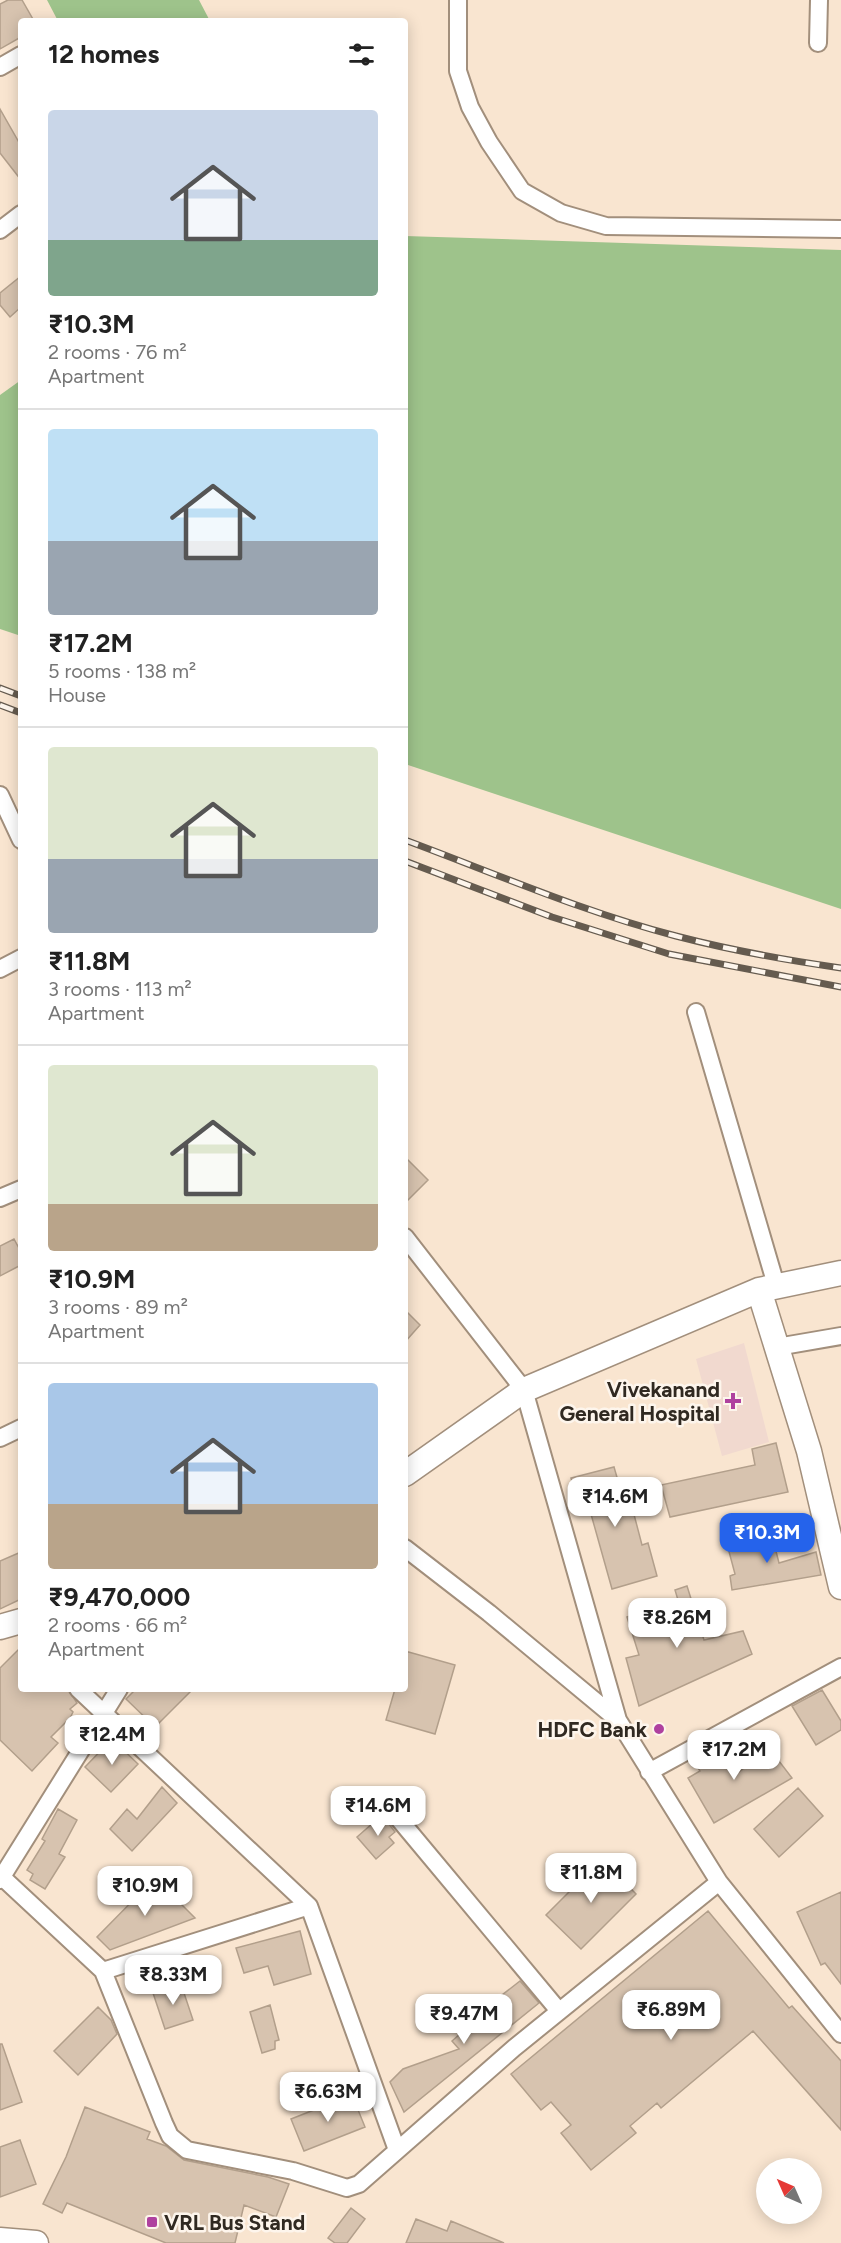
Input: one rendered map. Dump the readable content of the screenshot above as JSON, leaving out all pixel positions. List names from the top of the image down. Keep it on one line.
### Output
{"places":{"health":["Vivekanand General Hospital"],"other":["HDFC Bank"],"transit":["VRL Bus Stand"]},"north":"top left","page":{"heading":"12 homes","list":[{"name":"₹10.3M","note":"2 rooms · 76 m² · Apartment"},{"name":"₹17.2M","note":"5 rooms · 138 m² · House"},{"name":"₹11.8M","note":"3 rooms · 113 m² · Apartment"},{"name":"₹10.9M","note":"3 rooms · 89 m² · Apartment"},{"name":"₹9,470,000","note":"2 rooms · 66 m² · Apartment"}],"price":["₹14.6M","₹10.3M","₹8.26M","₹12.4M","₹17.2M","₹14.6M","₹11.8M","₹10.9M","₹8.33M","₹6.89M","₹9.47M","₹6.63M"]}}
